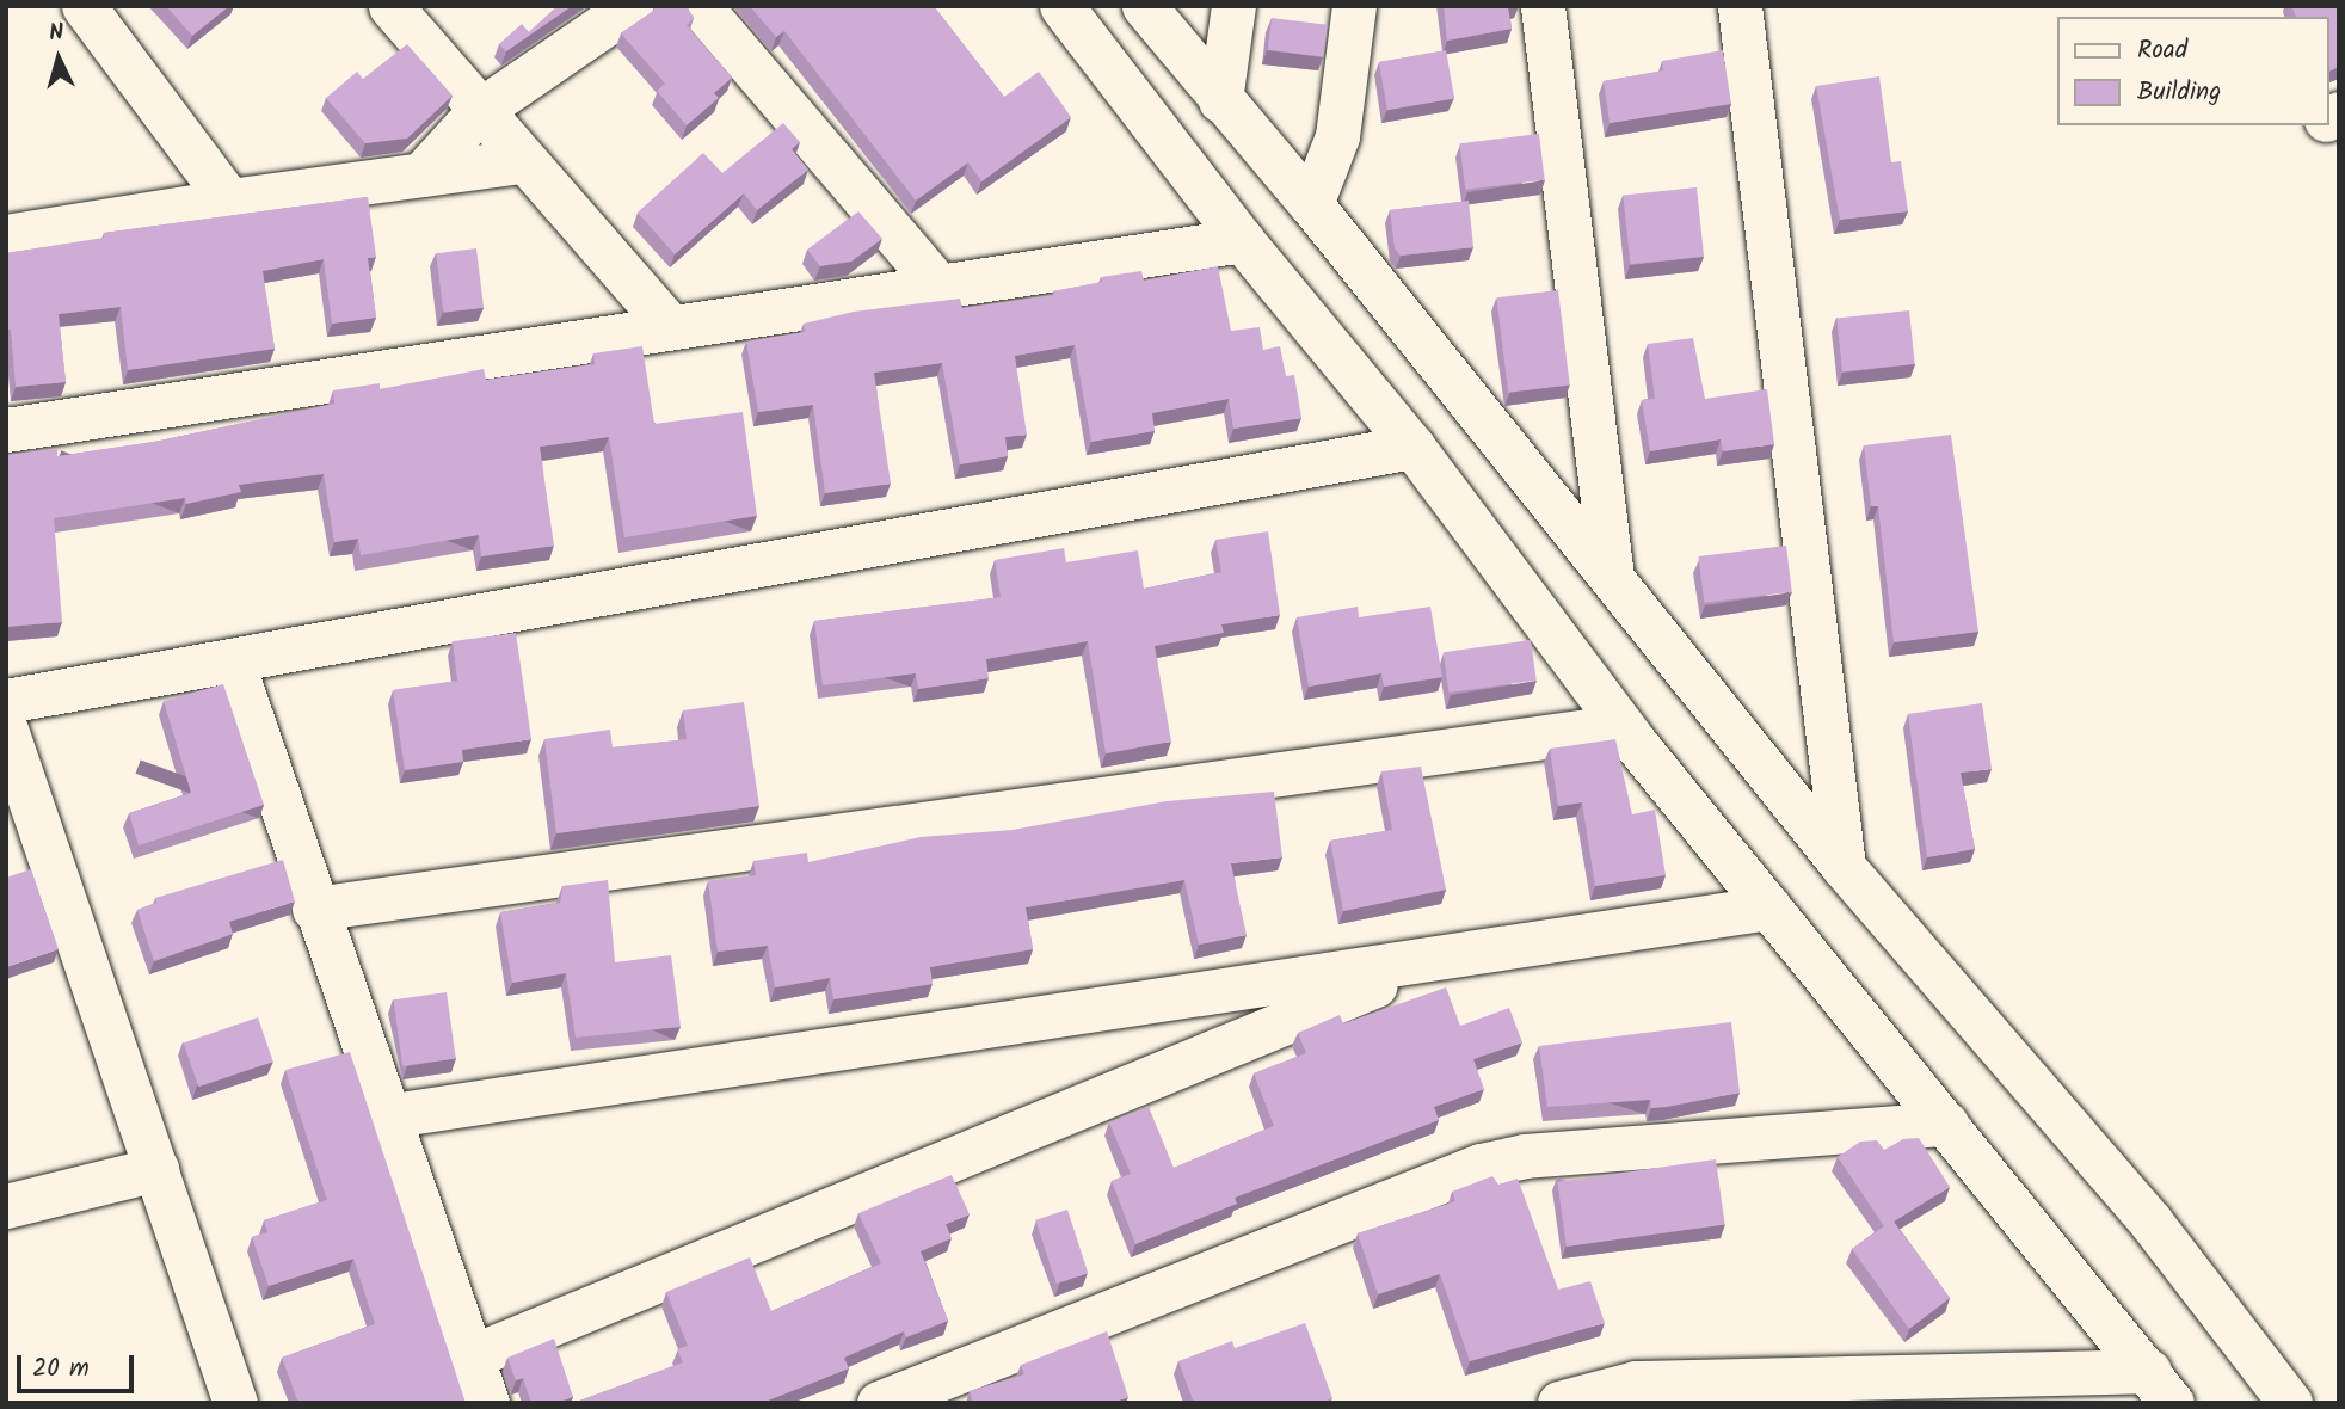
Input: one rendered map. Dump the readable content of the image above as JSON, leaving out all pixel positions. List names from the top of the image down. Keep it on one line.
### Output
{"legend":["Road","Building"],"scale_bar":"20 m","north":"top"}
